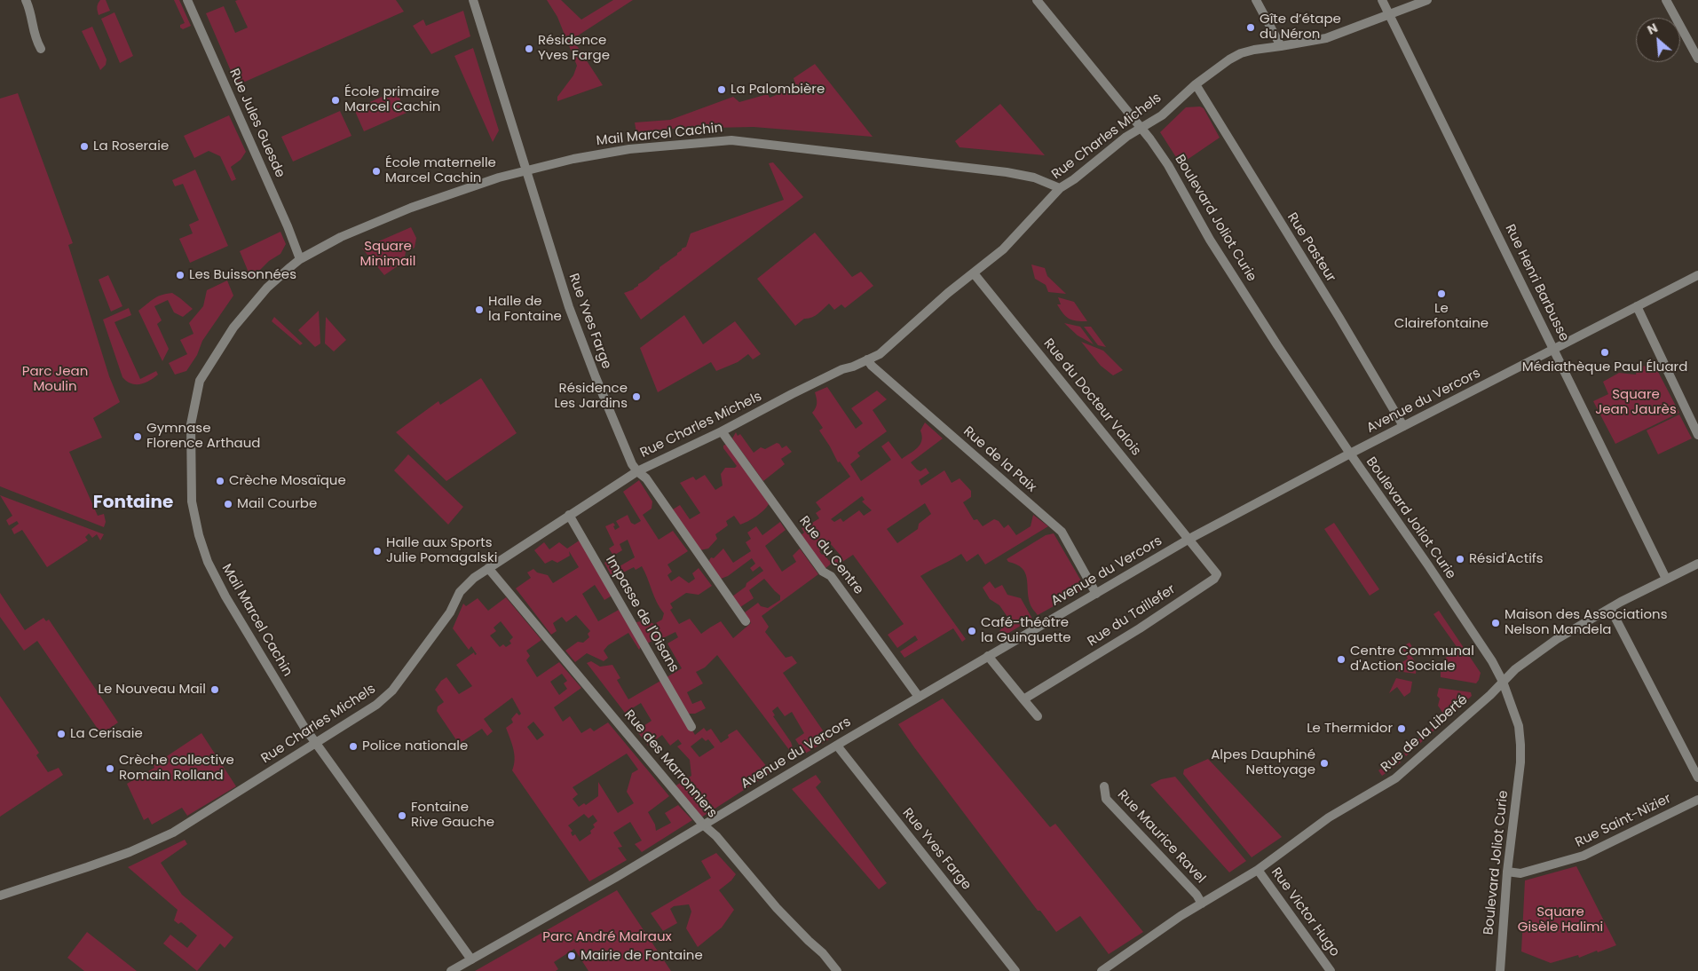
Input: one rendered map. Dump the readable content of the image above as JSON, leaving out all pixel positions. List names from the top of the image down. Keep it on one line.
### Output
{"streets":{"street":["Rue Jules Guesde","Mail Marcel Cachin","Rue Charles Michels","Boulevard Joliot Curie","Rue Pasteur","Rue Henri Barbusse","Rue Yves Farge","Rue du Docteur Valois","Avenue du Vercors","Rue de la Paix","Rue du Centre","Impasse de l'Oisans","Rue du Taillefer","Rue de la Liberté","Rue des Marronniers","Rue Saint-Nizier","Rue Maurice Ravel","Rue Victor Hugo"]},"crossings":[["Rue Jules Guesde","Mail Marcel Cachin"],["Mail Marcel Cachin","Rue Charles Michels"],["Mail Marcel Cachin","Rue Yves Farge"],["Mail Marcel Cachin","Avenue du Vercors"],["Rue Charles Michels","Boulevard Joliot Curie"],["Rue Charles Michels","Rue Pasteur"],["Rue Charles Michels","Rue Henri Barbusse"],["Rue Charles Michels","Rue Yves Farge"],["Rue Charles Michels","Rue du Docteur Valois"],["Rue Charles Michels","Rue de la Paix"],["Rue Charles Michels","Rue du Centre"],["Rue Charles Michels","Impasse de l'Oisans"],["Rue Charles Michels","Rue des Marronniers"],["Boulevard Joliot Curie","Avenue du Vercors"],["Boulevard Joliot Curie","Rue de la Liberté"],["Boulevard Joliot Curie","Rue Saint-Nizier"],["Rue Pasteur","Avenue du Vercors"],["Rue Henri Barbusse","Avenue du Vercors"],["Rue Henri Barbusse","Rue de la Liberté"],["Rue Yves Farge","Avenue du Vercors"],["Rue du Docteur Valois","Avenue du Vercors"],["Rue du Docteur Valois","Rue du Taillefer"],["Avenue du Vercors","Rue de la Paix"],["Avenue du Vercors","Rue du Centre"],["Avenue du Vercors","Rue du Taillefer"],["Avenue du Vercors","Rue des Marronniers"],["Rue de la Liberté","Rue Maurice Ravel"],["Rue de la Liberté","Rue Victor Hugo"]],"districts":["Fontaine"],"parks":["Square Minimail","Parc Jean Moulin","Square Jean Jaurès","Square Gisèle Halimi","Parc André Malraux"],"places":["Gîte d’étape du Néron","Résidence Yves Farge","La Palombière","École primaire Marcel Cachin","La Roseraie","École maternelle Marcel Cachin","Les Buissonnées","Le Clairefontaine","Halle de la Fontaine","Médiathèque Paul Éluard","Résidence Les Jardins","Gymnase Florence Arthaud","Crèche Mosaïque","Mail Courbe","Halle aux Sports Julie Pomagalski","Résid'Actifs","Maison des Associations Nelson Mandela","Café-théâtre la Guinguette","Centre Communal d'Action Sociale","Le Nouveau Mail","Le Thermidor","La Cerisaie","Police nationale","Alpes Dauphiné Nettoyage","Crèche collective Romain Rolland","Fontaine Rive Gauche","Mairie de Fontaine"],"north":"top left"}
